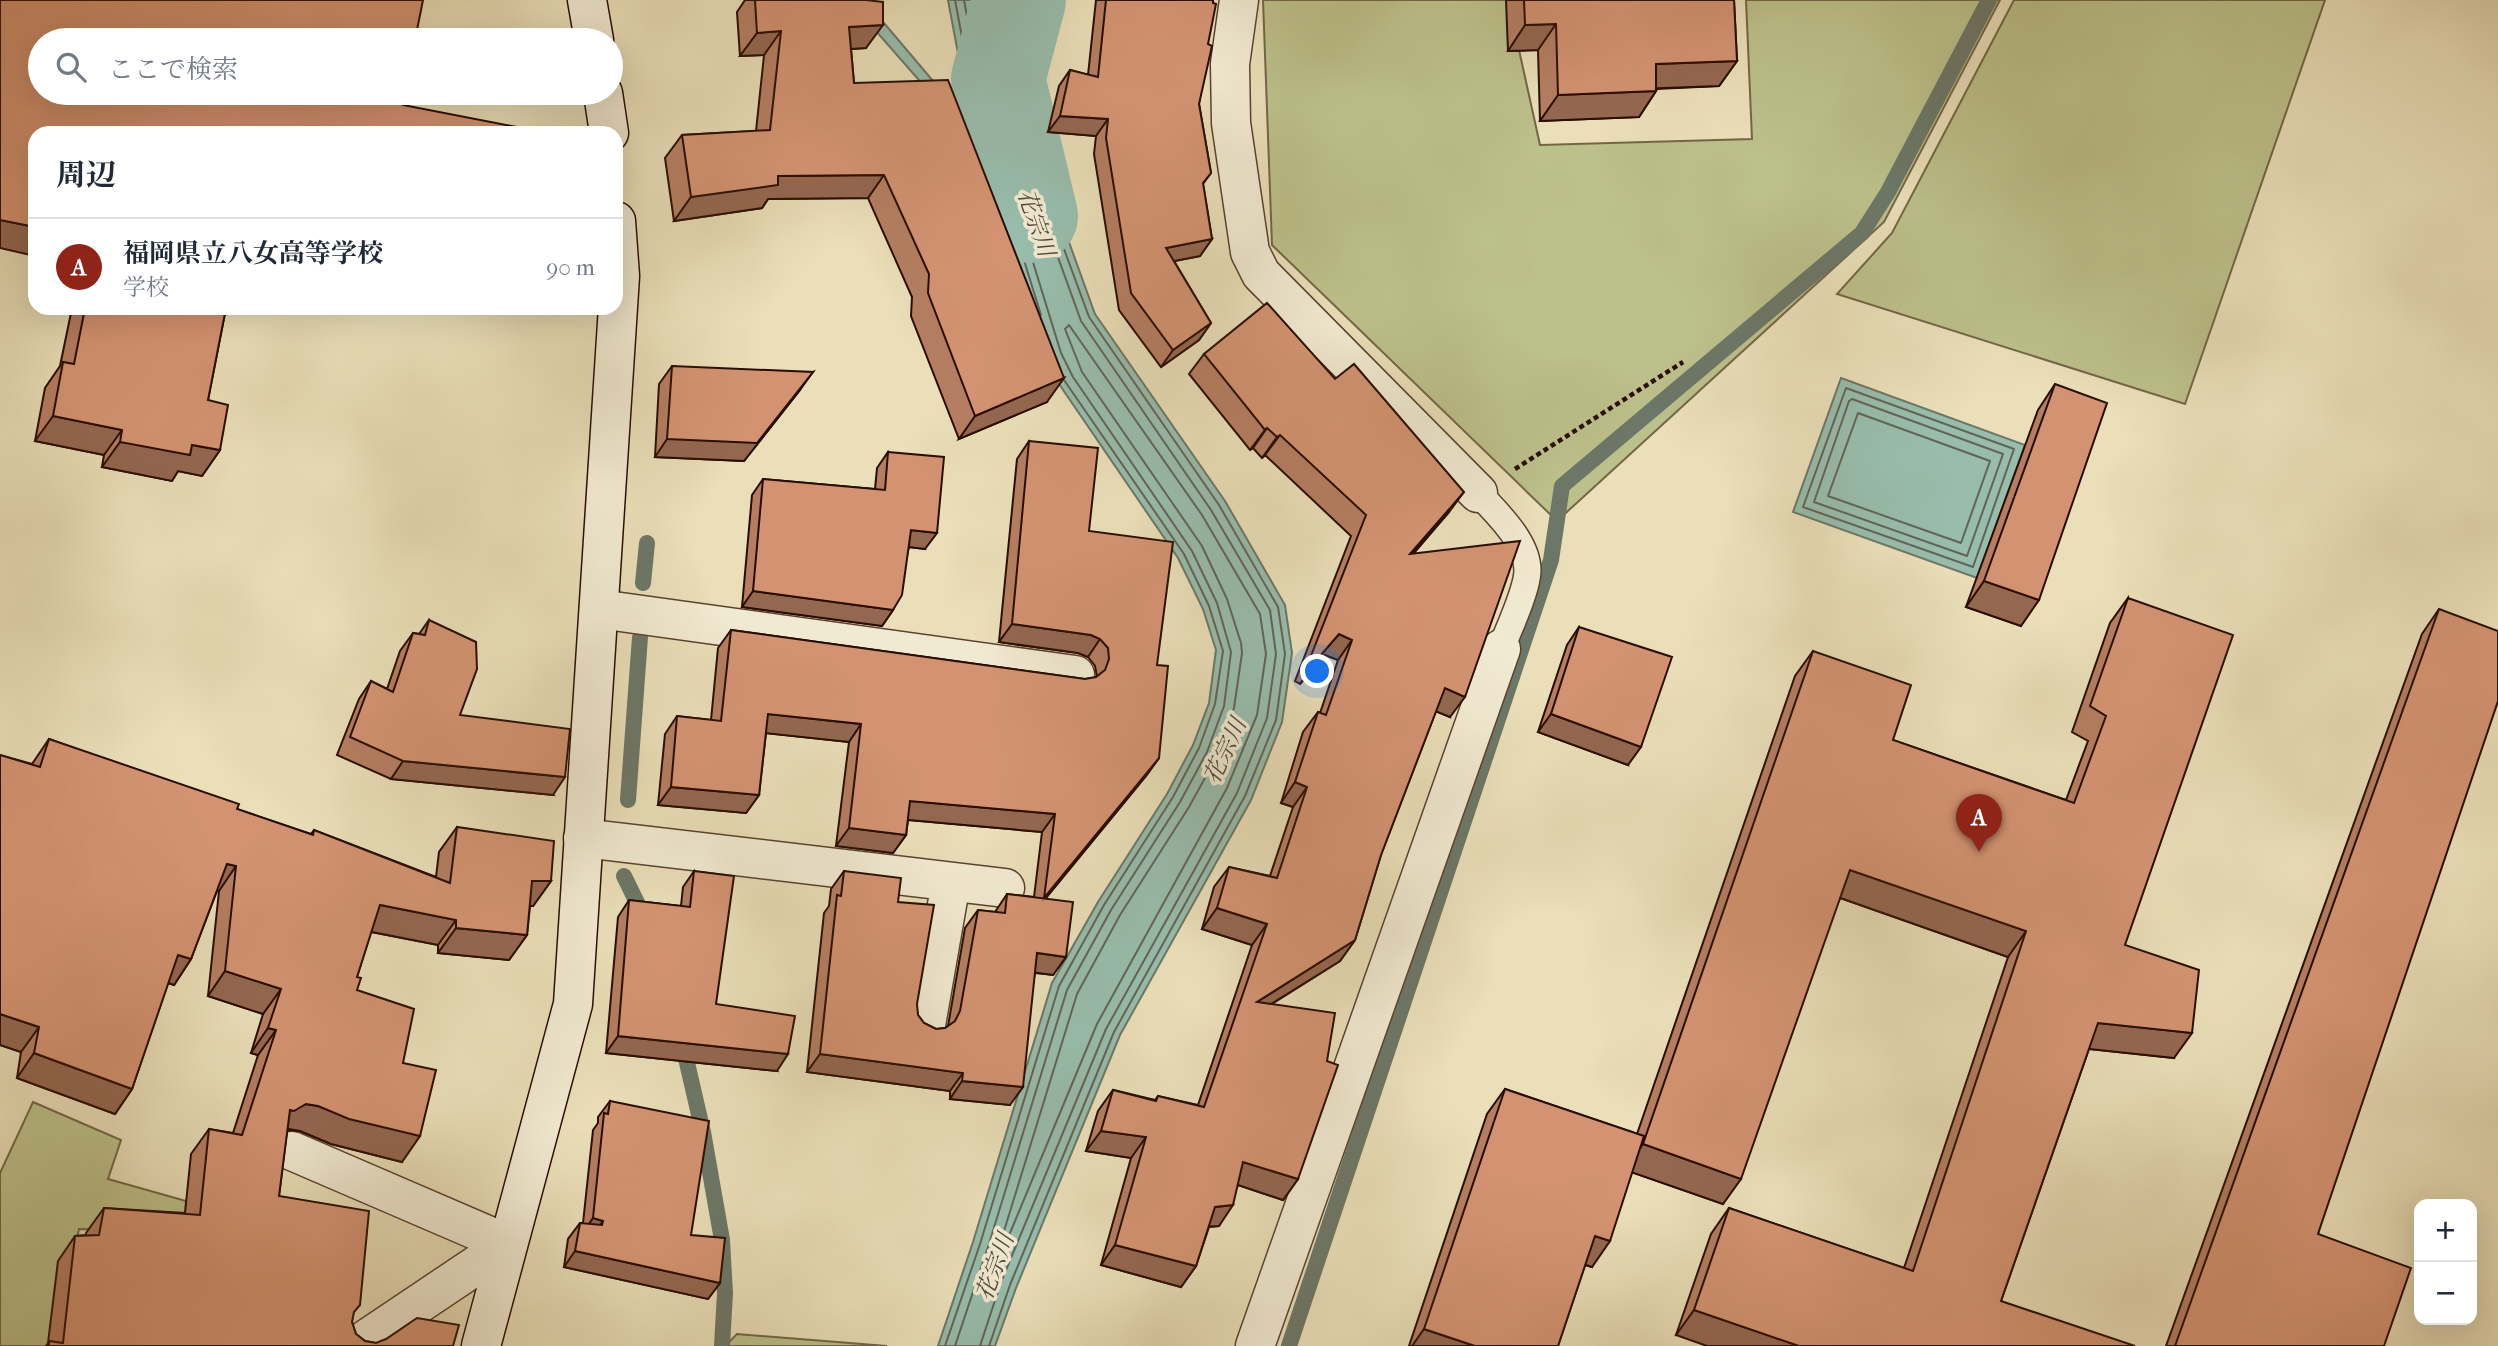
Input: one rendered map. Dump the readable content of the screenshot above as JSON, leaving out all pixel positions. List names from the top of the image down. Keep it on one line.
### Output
{"water":["花宗川"],"page":{"search":"ここで検索","heading":"周辺","list":[{"mark":"A","name":"福岡県立八女高等学校","note":"学校","value":"90 m"}],"pins":"A","map_buttons":["+","−"]}}
